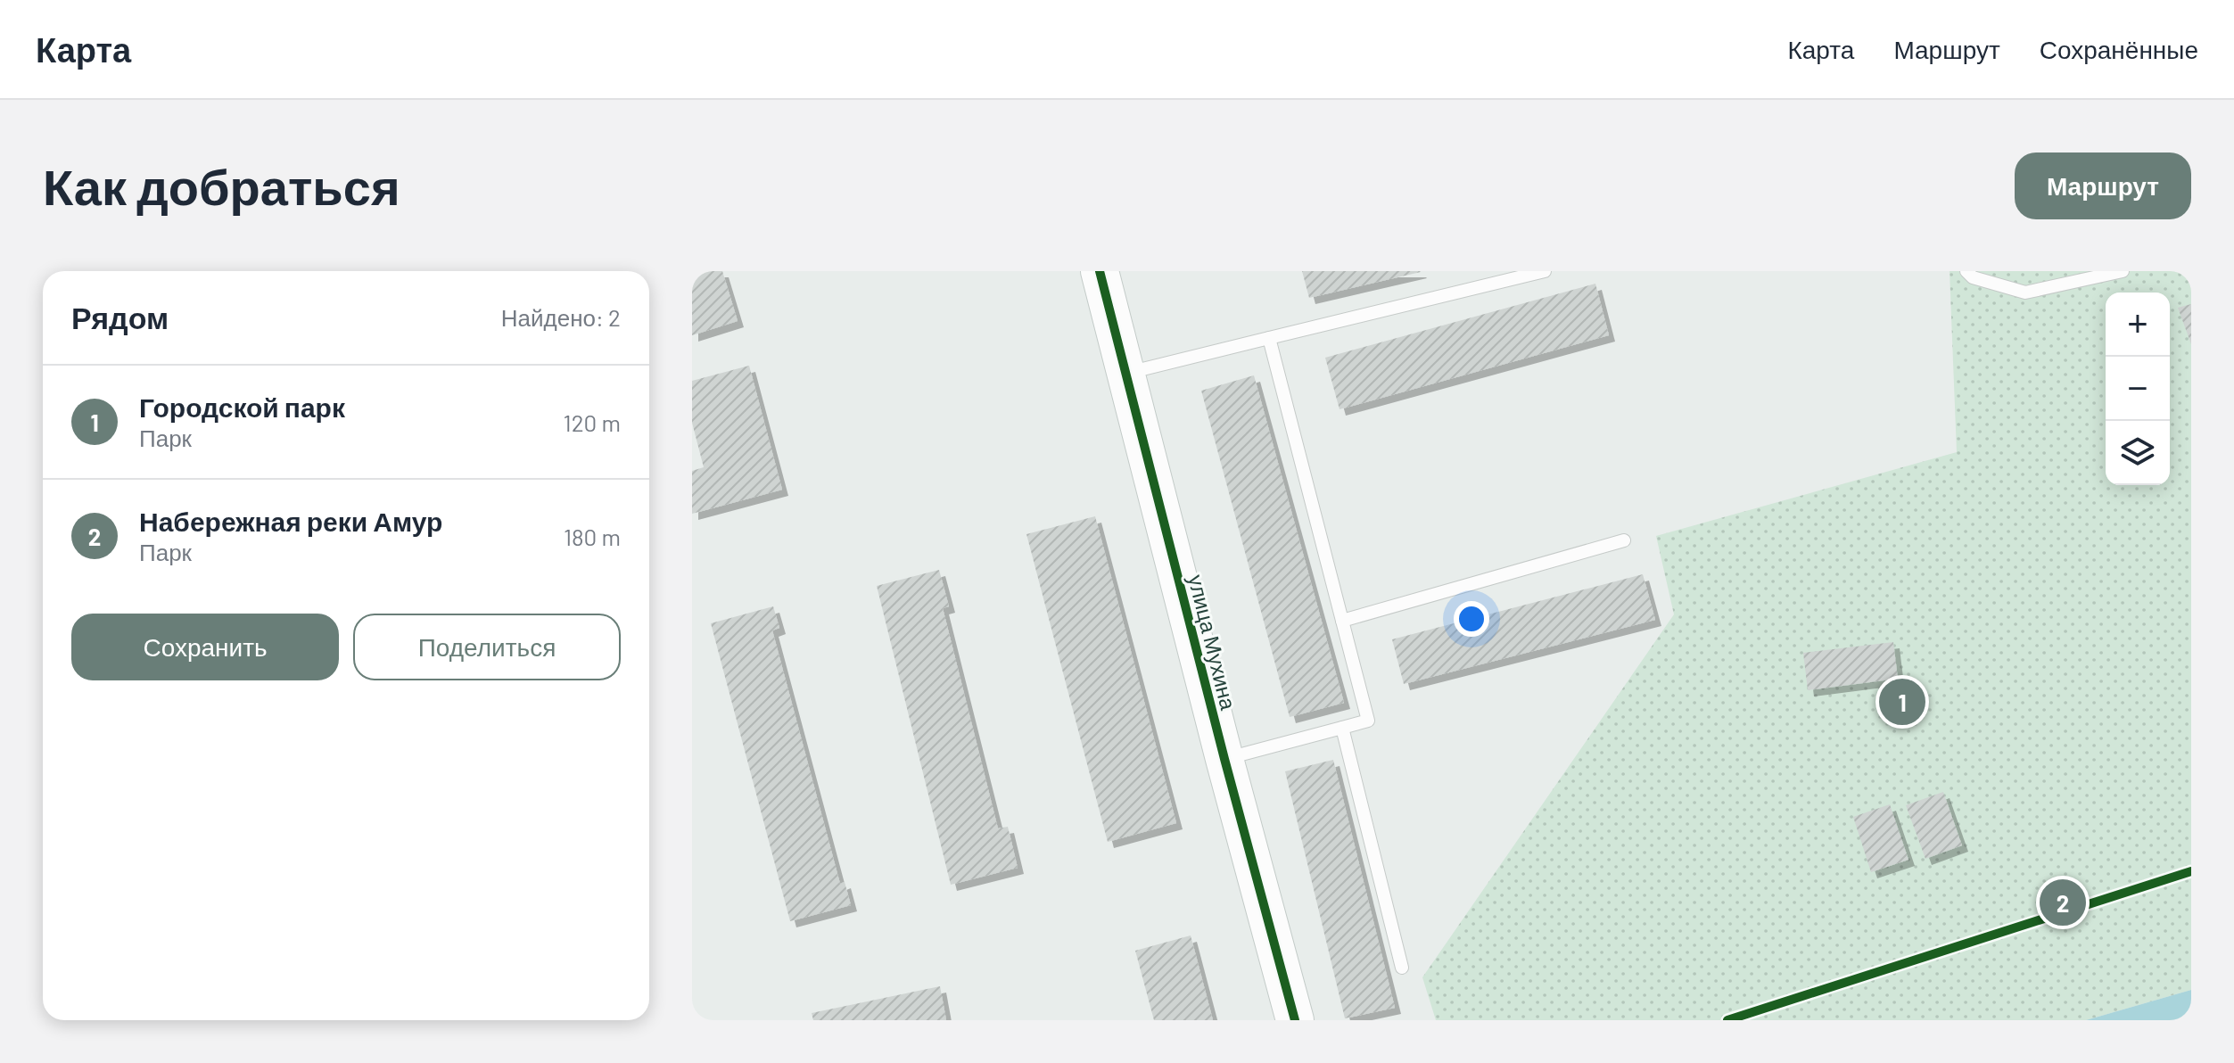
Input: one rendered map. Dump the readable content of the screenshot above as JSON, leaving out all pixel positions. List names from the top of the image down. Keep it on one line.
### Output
{"streets":{"street":["улица Мухина"]},"page":{"header":"Карта","nav":["Карта","Маршрут","Сохранённые"],"buttons":["Маршрут",["Сохранить","Поделиться"]],"title":"Как добраться","heading":["Рядом","Найдено: 2"],"map_buttons":["+","−"],"list":[{"mark":"1","name":"Городской парк","note":"Парк","value":"120 m"},{"mark":"2","name":"Набережная реки Амур","note":"Парк","value":"180 m"}],"pins":["1","2"]}}
